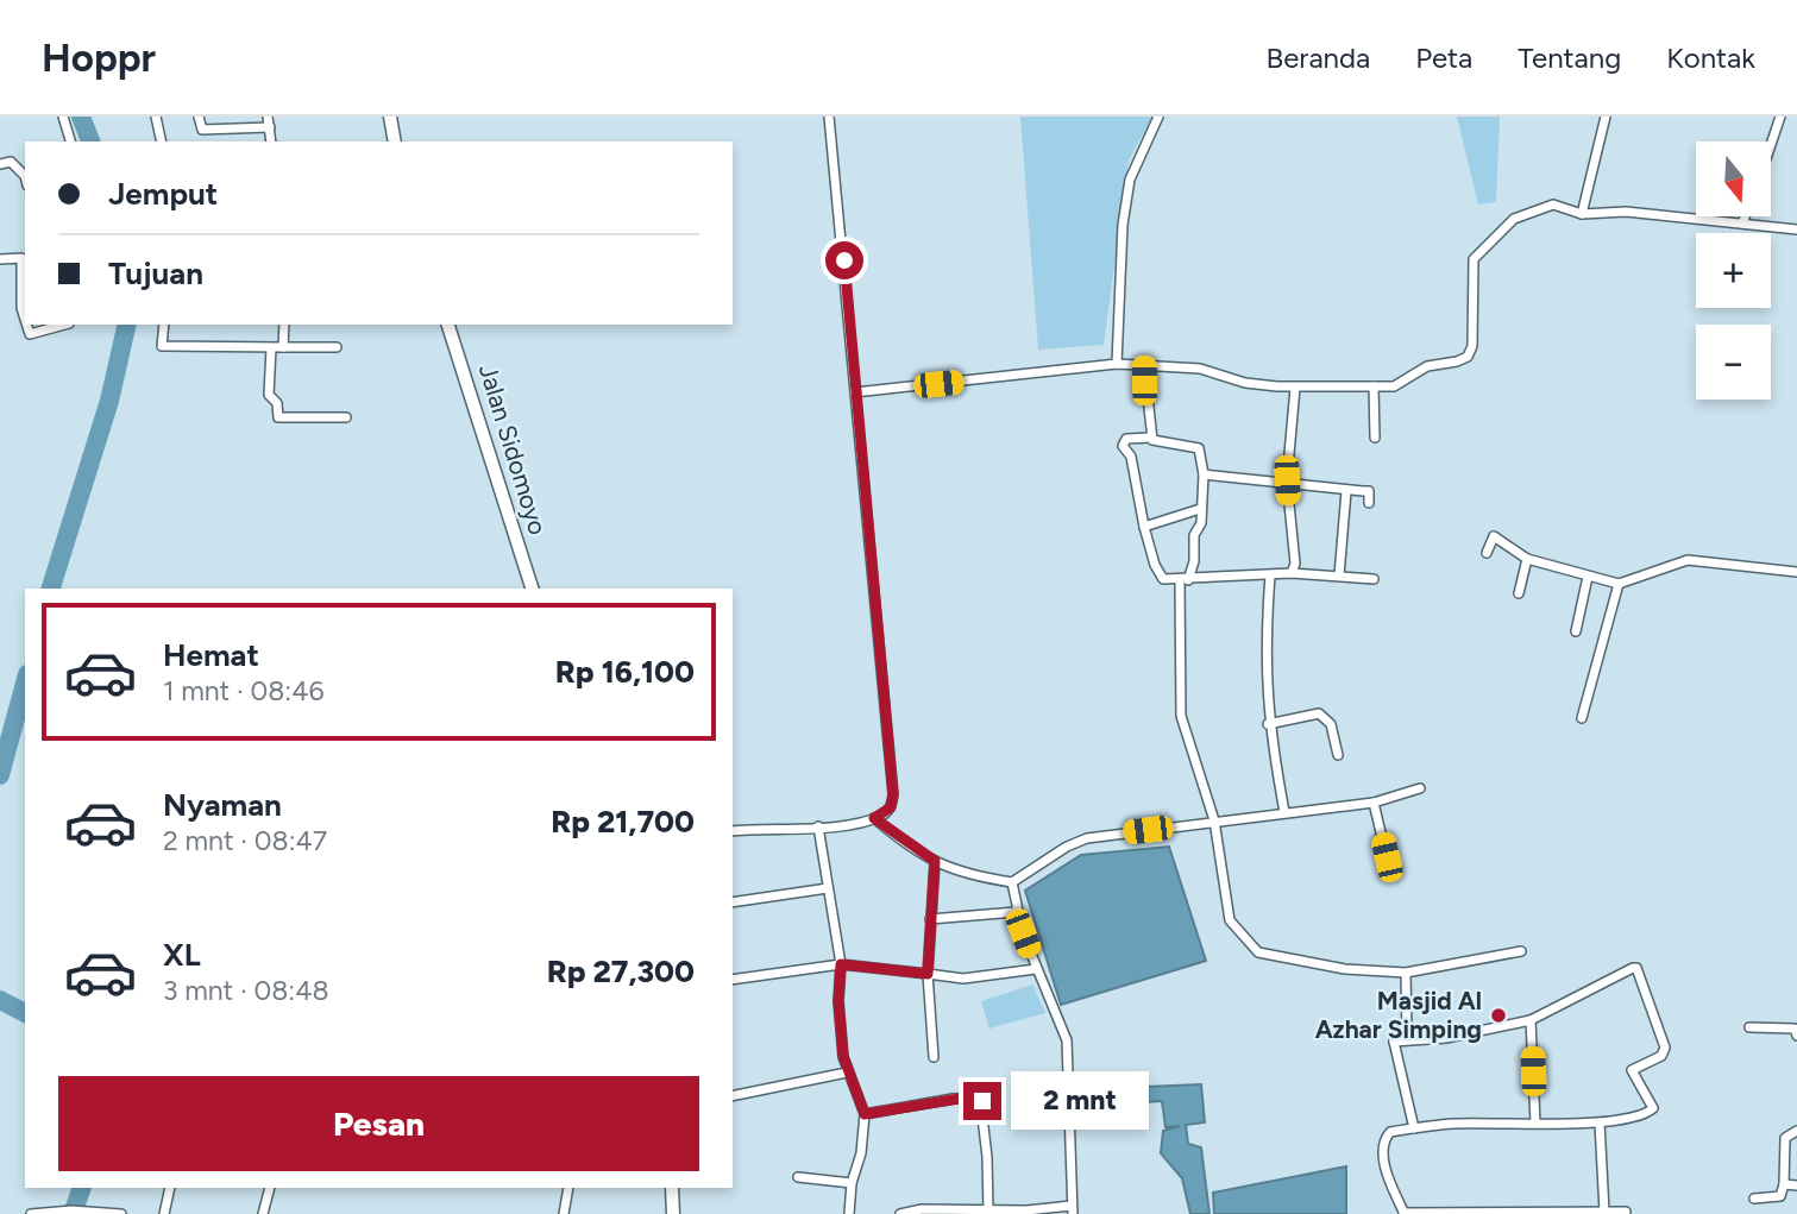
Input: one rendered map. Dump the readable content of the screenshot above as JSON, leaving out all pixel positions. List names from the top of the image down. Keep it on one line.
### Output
{"streets":{"main road":["Jalan Sidomoyo"]},"places":["Masjid Al Azhar Simping"],"north":"bottom","page":{"header":"Hoppr","nav":["Beranda","Peta","Tentang","Kontak"],"map_buttons":["+","−"],"banner":["Jemput","Tujuan"],"list":[{"name":"Hemat","note":"1 mnt · 08:46","value":"Rp 16,100"},{"name":"Nyaman","note":"2 mnt · 08:47","value":"Rp 21,700"},{"name":"XL","note":"3 mnt · 08:48","value":"Rp 27,300"}],"buttons":"Pesan","bubble":"2 mnt"}}
